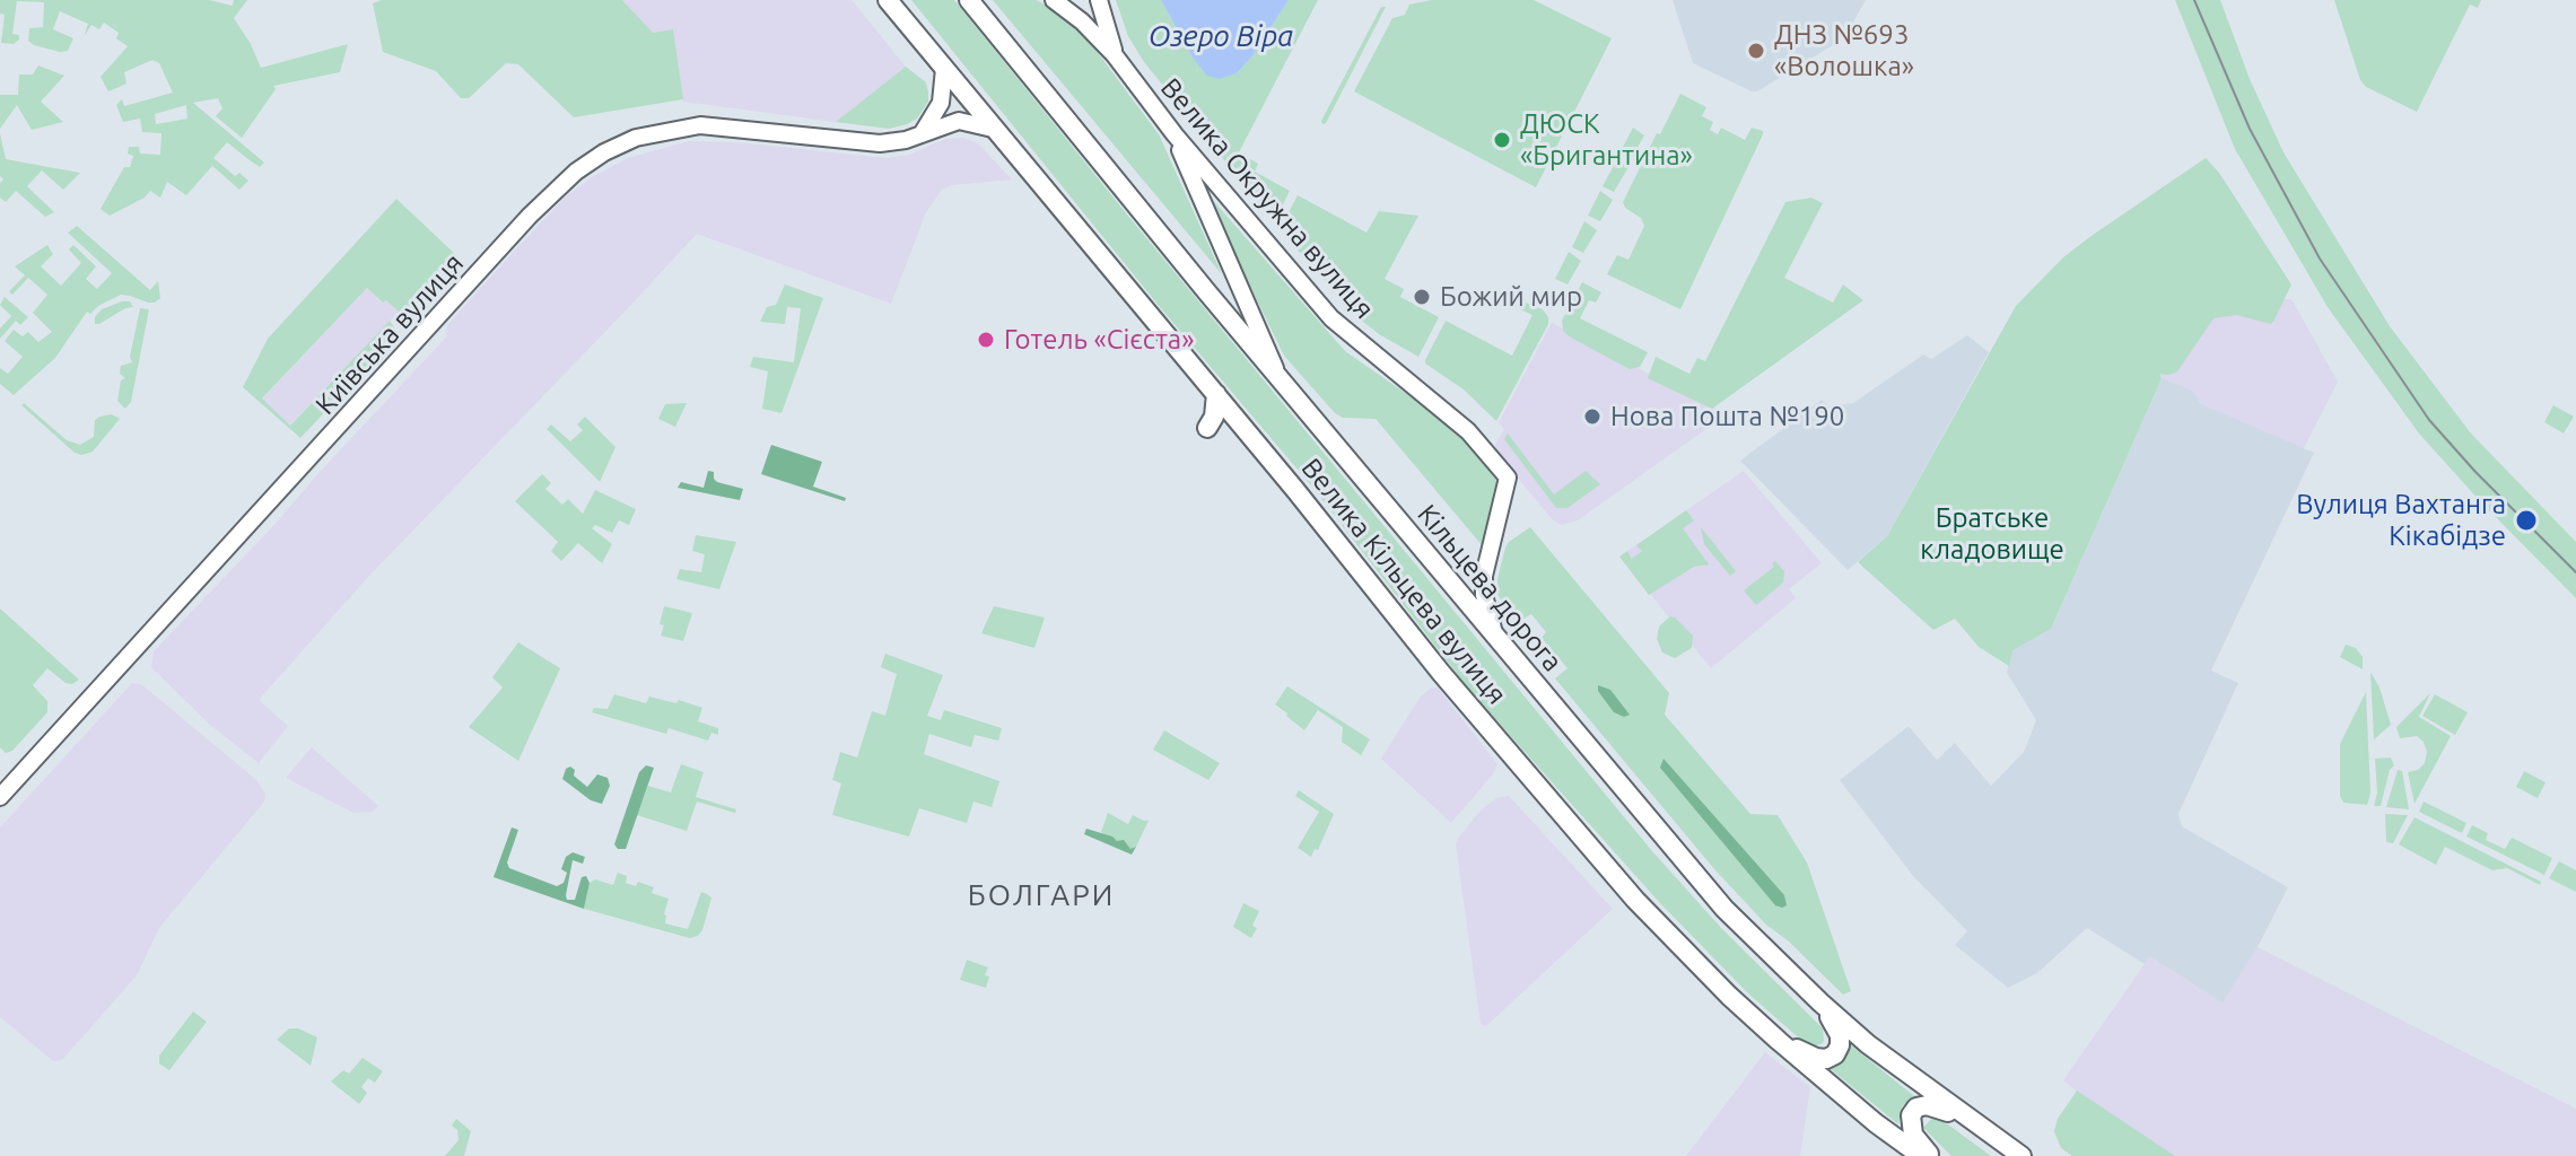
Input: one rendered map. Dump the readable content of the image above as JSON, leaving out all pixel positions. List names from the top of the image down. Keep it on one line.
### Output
{"streets":{"highway":["Велика Кільцева вулиця","Кільцева дорога"],"main road":["Велика Окружна вулиця","Київська вулиця"]},"crossings":[["Велика Окружна вулиця","Кільцева дорога"],["Київська вулиця","Велика Кільцева вулиця"]],"districts":["БОЛГАРИ"],"water":["Озеро Віра"],"parks":["Братське кладовище"],"places":["ДНЗ №693 «Волошка»","ДЮСК «Бригантина»","Божий мир","Готель «Сієста»","Нова Пошта №190","Вулиця Вахтанга Кікабідзе"]}
